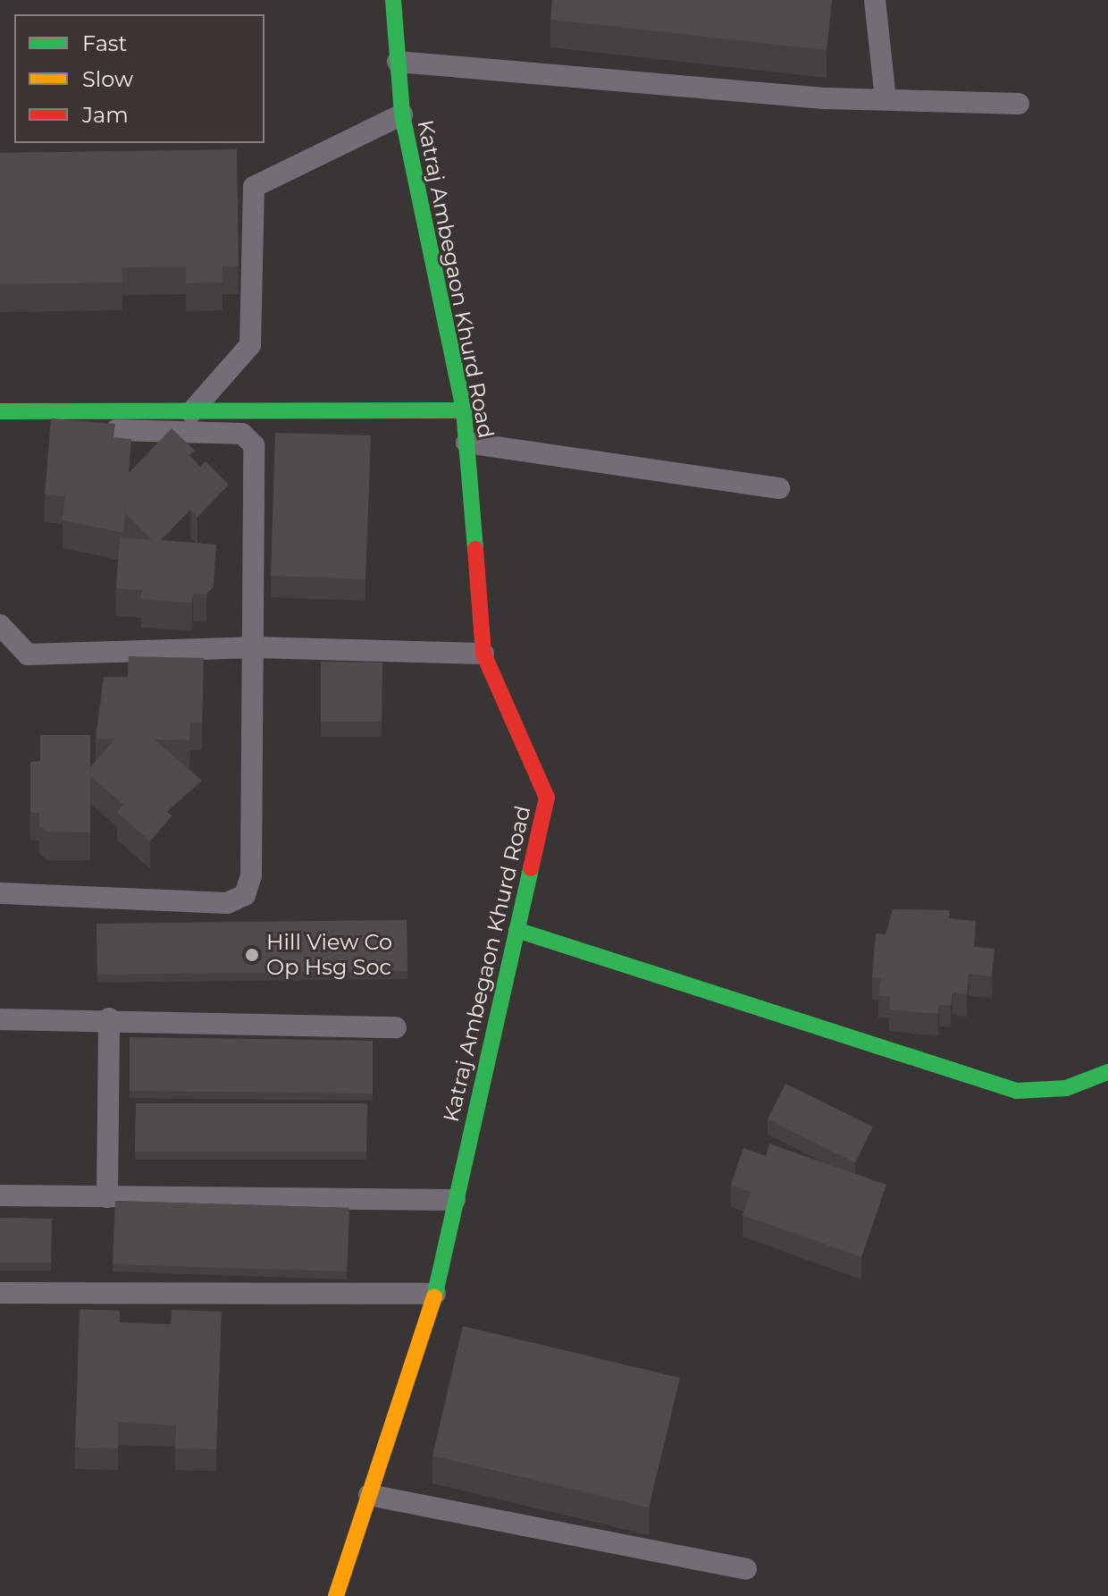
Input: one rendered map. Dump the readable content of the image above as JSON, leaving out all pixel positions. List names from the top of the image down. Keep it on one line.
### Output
{"streets":{"street":["Katraj Ambegaon Khurd Road"]},"places":["Hill View Co Op Hsg Soc"],"legend":["Fast","Slow","Jam"]}
